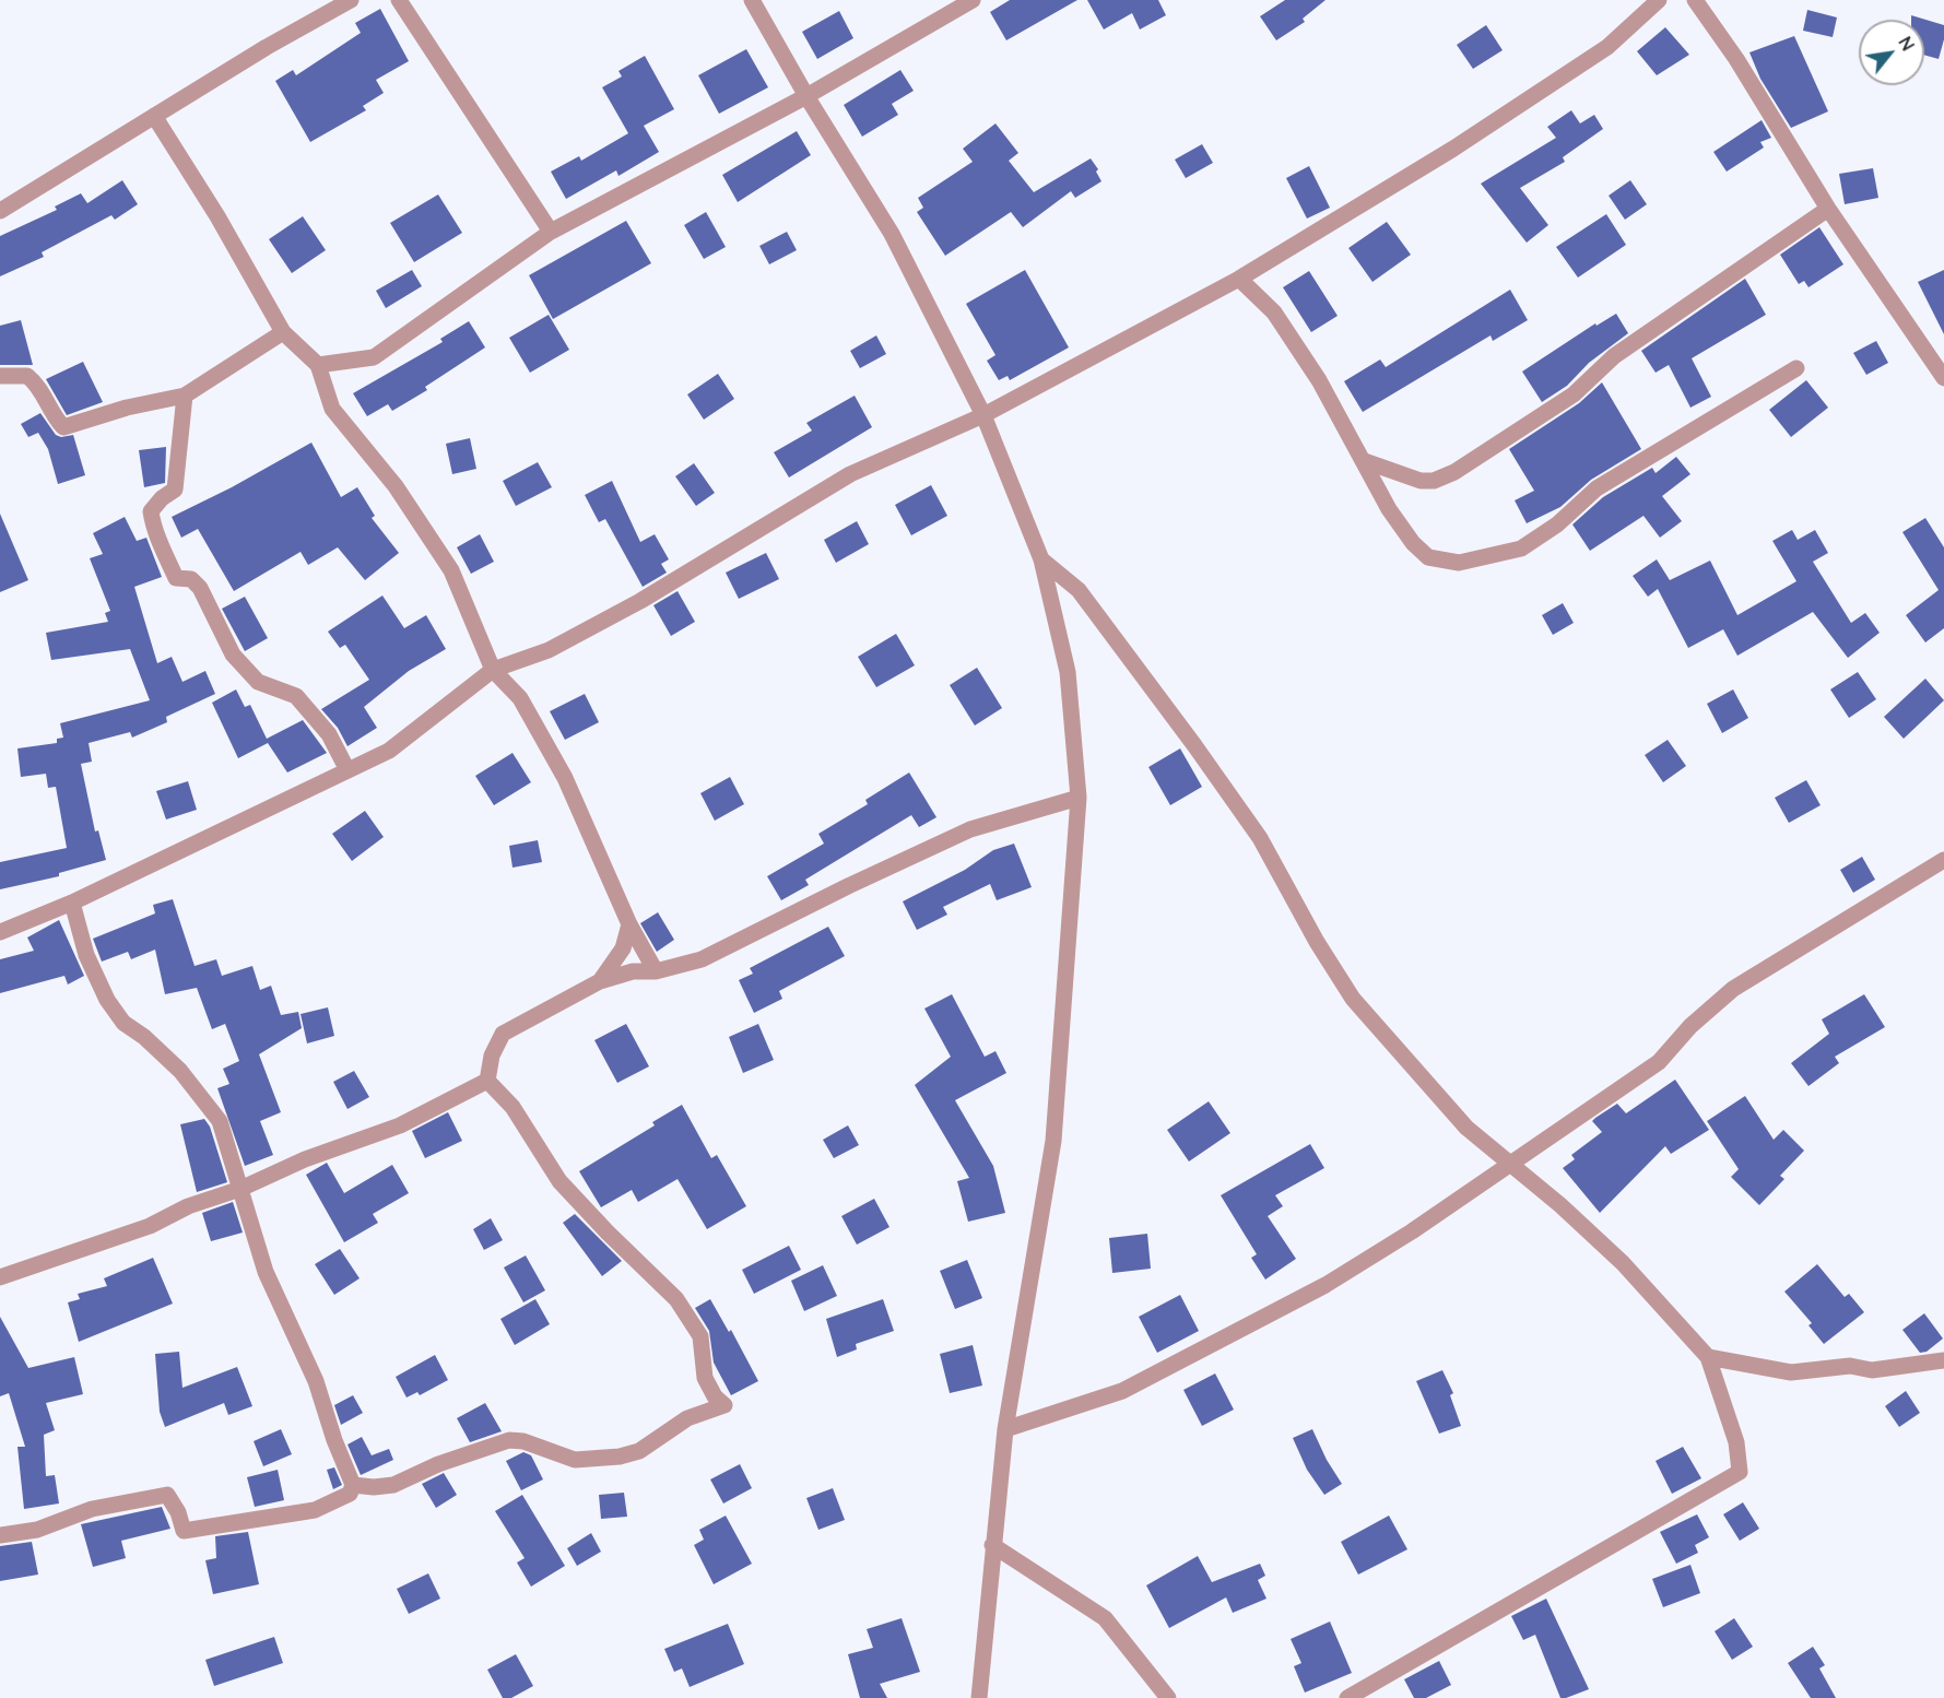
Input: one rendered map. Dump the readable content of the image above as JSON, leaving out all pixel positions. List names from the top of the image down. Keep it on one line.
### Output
{"north":"top right"}
